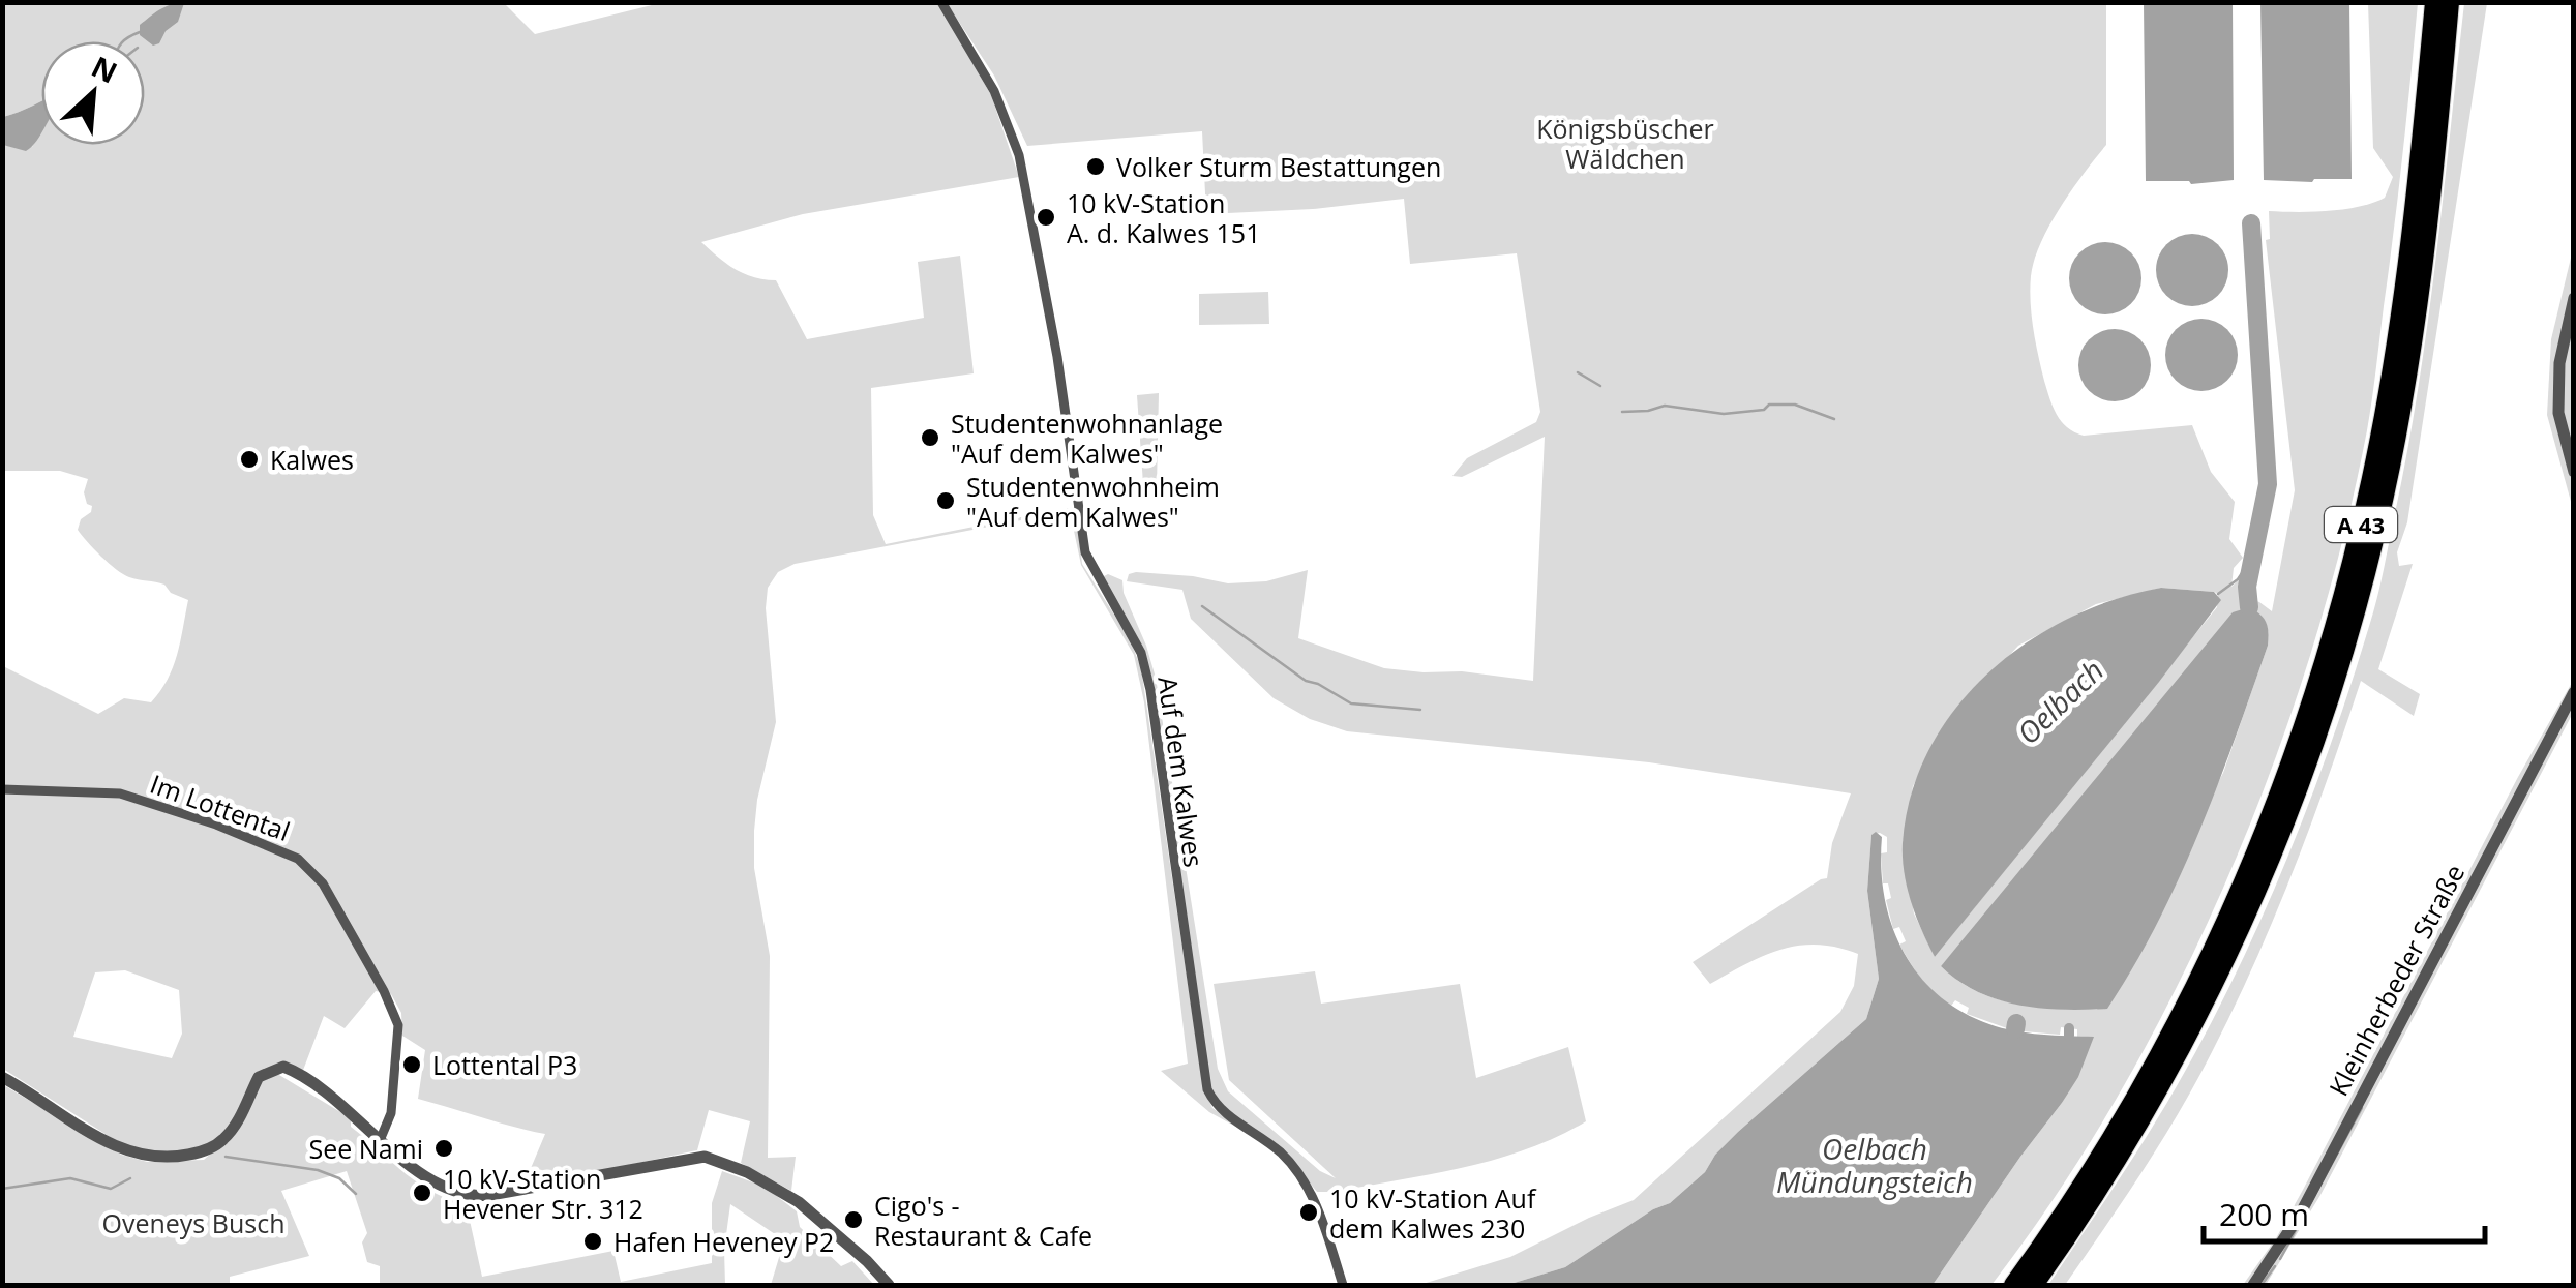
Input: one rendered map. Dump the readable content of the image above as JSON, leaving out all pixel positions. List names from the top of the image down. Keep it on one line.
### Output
{"streets":{"highway":["A 43"],"street":["Auf dem Kalwes","Im Lottental","Kleinherbeder Straße"]},"water":["Oelbach","Oelbach Mündungsteich"],"parks":["Königsbüscher Wäldchen","Oveneys Busch"],"places":["Volker Sturm Bestattungen","10 kV-Station A. d. Kalwes 151","Studentenwohnanlage \"Auf dem Kalwes\"","Kalwes","Studentenwohnheim \"Auf dem Kalwes\"","Lottental P3","See Nami","10 kV-Station Hevener Str. 312","10 kV-Station Auf dem Kalwes 230","Cigo's - Restaurant & Cafe","Hafen Heveney P2"],"scale_bar":"200 m","north":"top right"}
